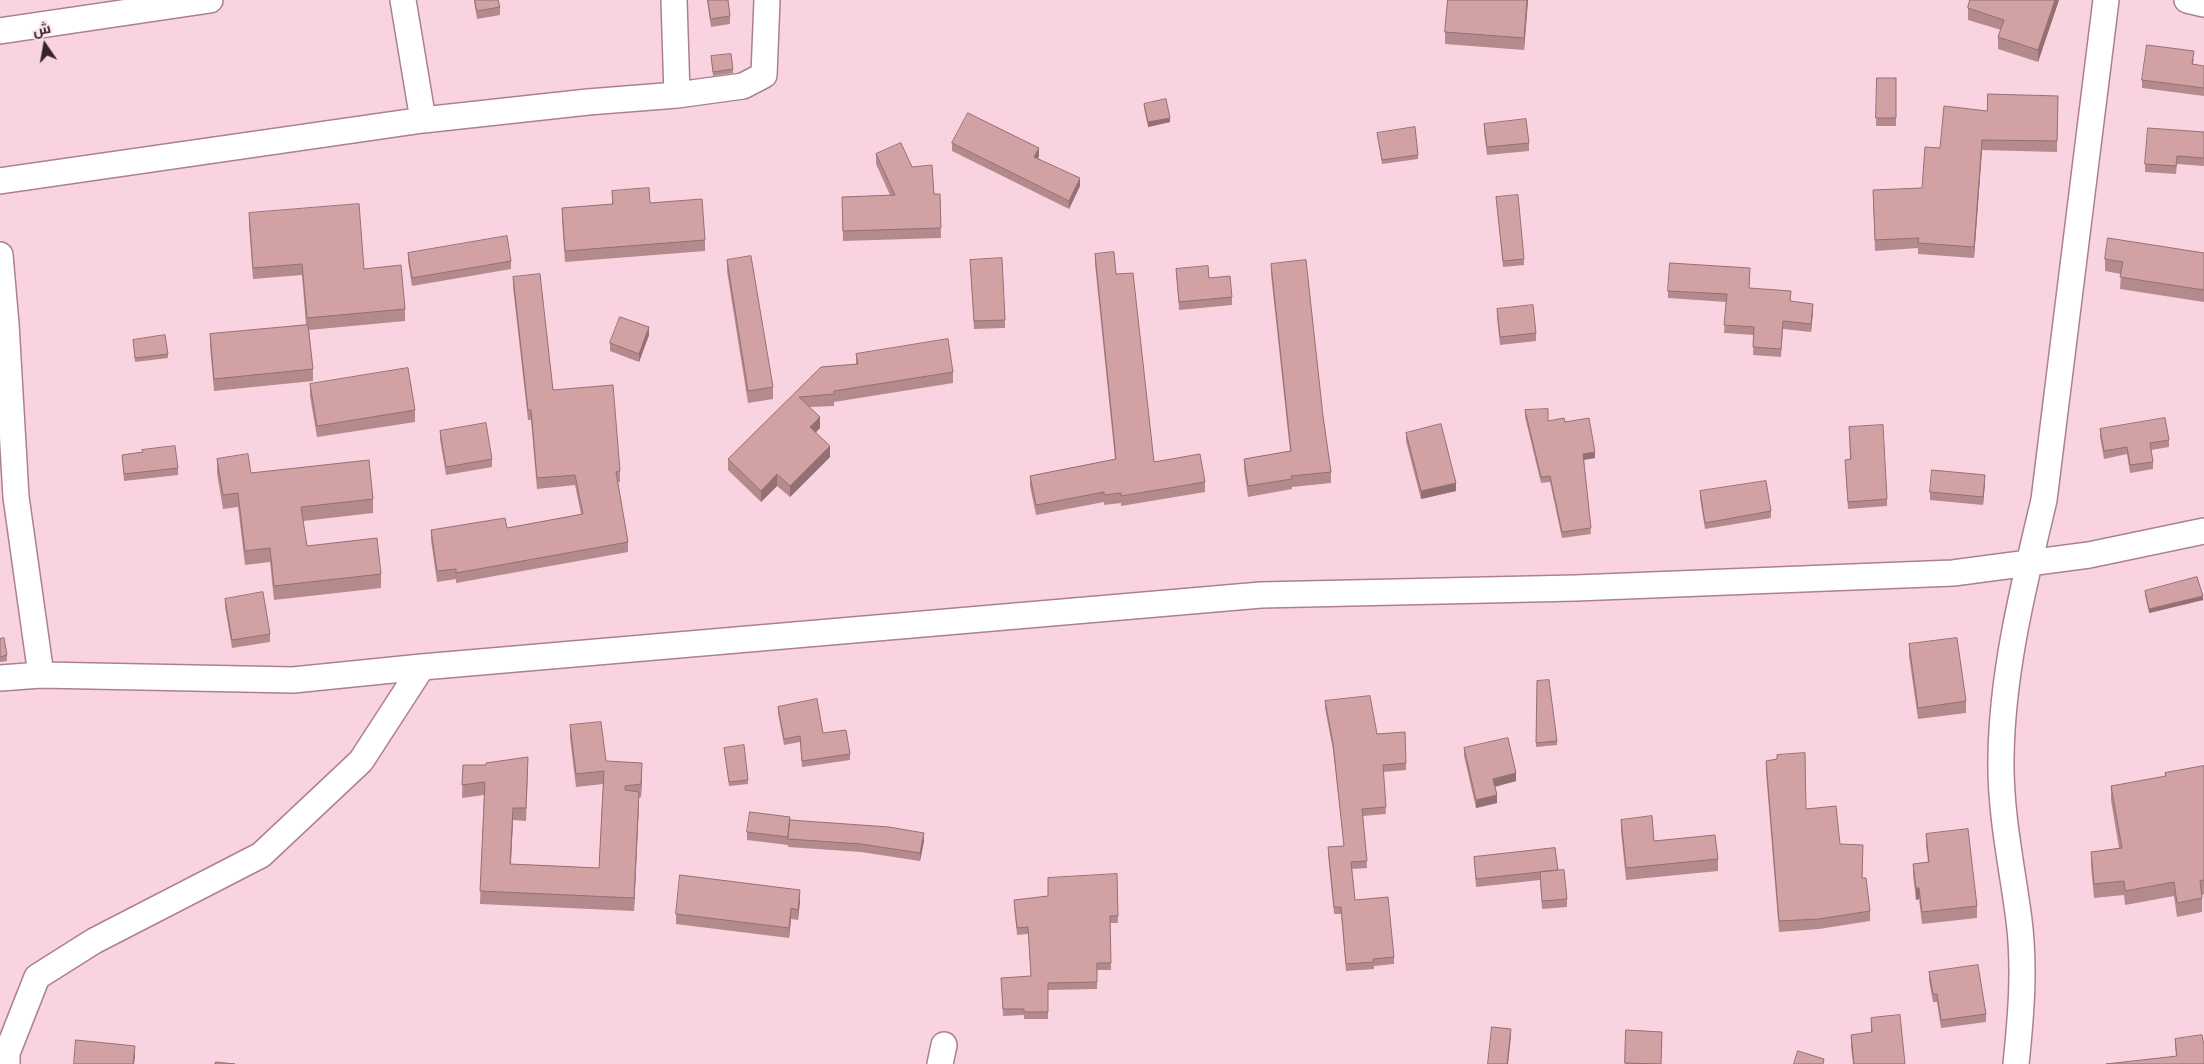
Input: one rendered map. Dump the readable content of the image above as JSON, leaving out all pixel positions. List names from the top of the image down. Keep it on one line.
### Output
{"north":"top"}
